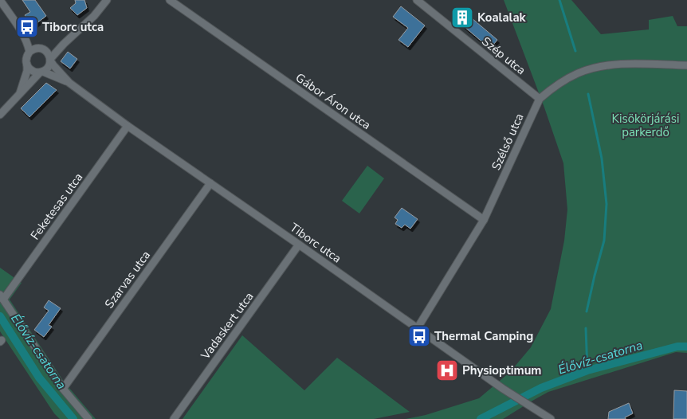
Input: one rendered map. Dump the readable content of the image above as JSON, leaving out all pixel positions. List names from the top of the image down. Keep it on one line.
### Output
{"streets":{"street":["Szép utca","Gábor Áron utca","Szélső utca","Feketesas utca","Tiborc utca","Szarvas utca","Vadaskert utca"]},"crossings":[["Szép utca","Szélső utca"],["Gábor Áron utca","Szélső utca"],["Szélső utca","Tiborc utca"],["Feketesas utca","Tiborc utca"],["Tiborc utca","Szarvas utca"],["Tiborc utca","Vadaskert utca"]],"water":["Élővíz-csatorna"],"parks":["Kisökörjárási parkerdő"],"places":{"building":["Koalalak"],"bus stop":["Tiborc utca","Thermal Camping"],"hospital":["Physioptimum"]}}
